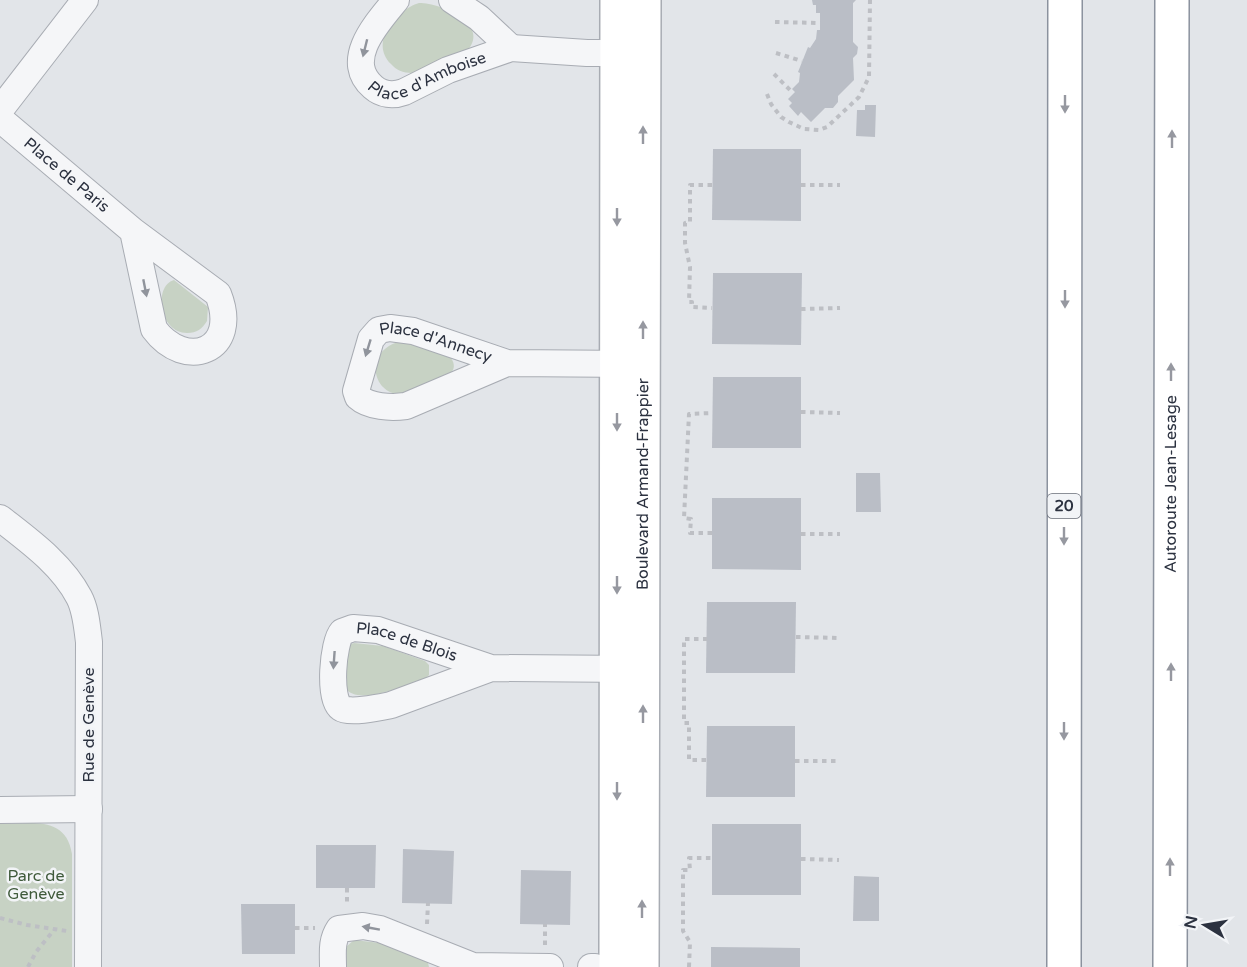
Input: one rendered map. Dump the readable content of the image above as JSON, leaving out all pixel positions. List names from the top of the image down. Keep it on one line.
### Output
{"streets":{"main road":["Autoroute Jean-Lesage","Boulevard Armand-Frappier","20"],"street":["Place d'Amboise","Place de Paris","Place d'Annecy","Place de Blois","Rue de Genève"]},"crossings":[["Place d'Amboise","Boulevard Armand-Frappier"],["Place d'Annecy","Boulevard Armand-Frappier"],["Boulevard Armand-Frappier","Place de Blois"]],"parks":["Parc de Genève"],"north":"left"}
